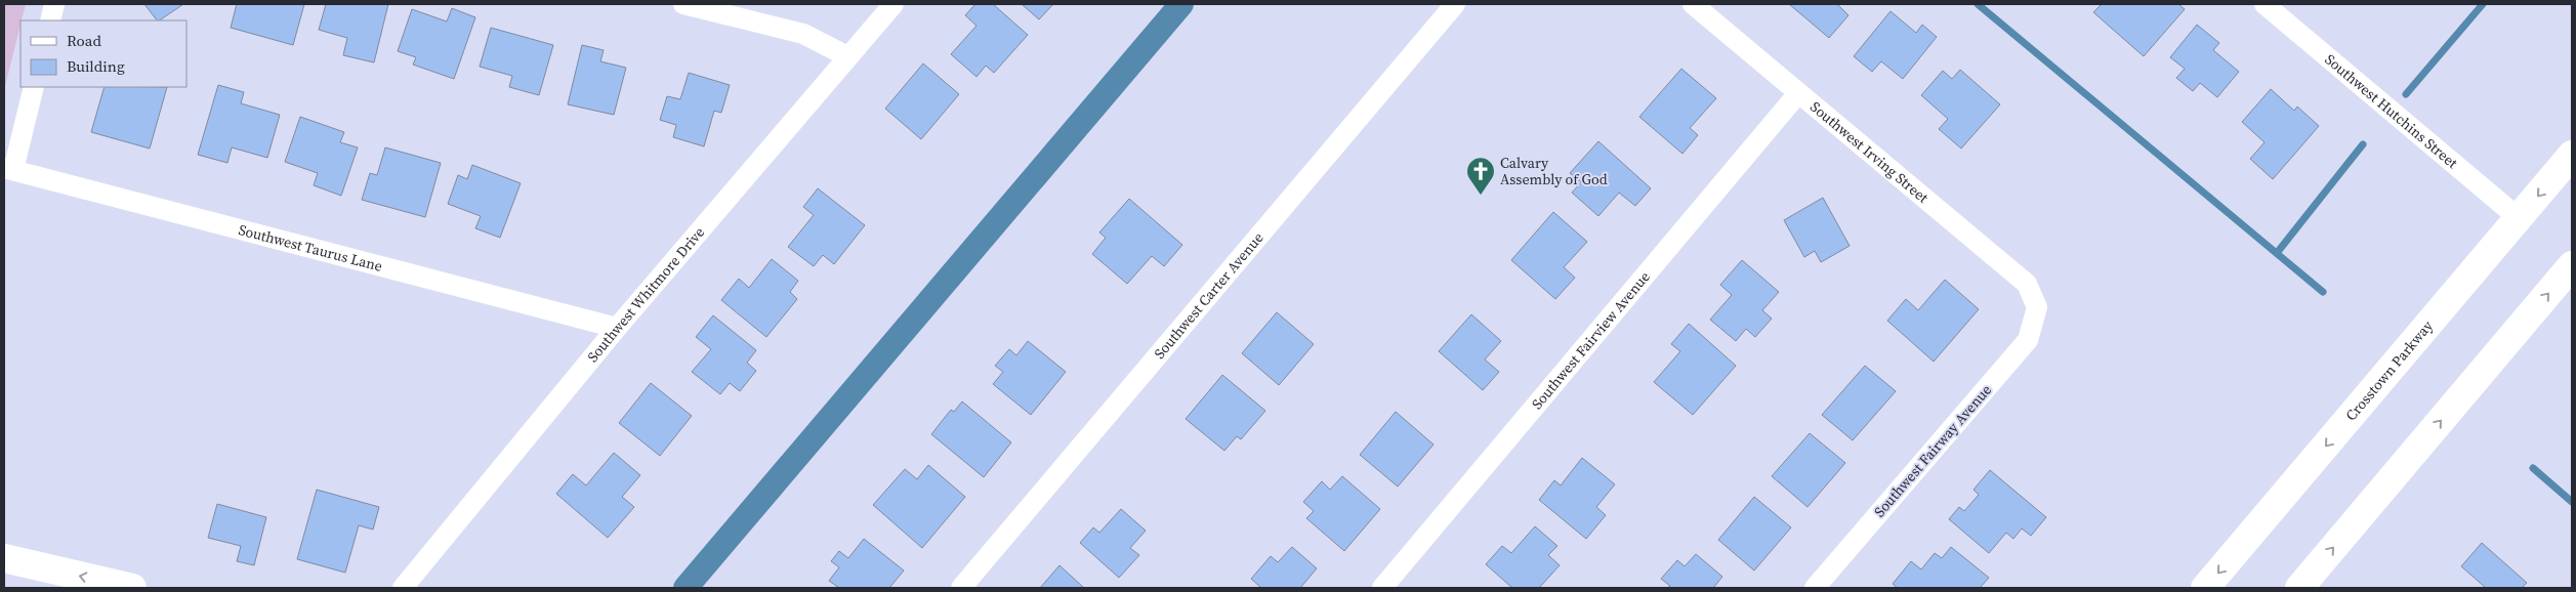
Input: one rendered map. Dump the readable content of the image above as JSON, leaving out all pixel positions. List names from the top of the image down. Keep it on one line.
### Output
{"streets":{"main road":["Crosstown Parkway"],"street":["Southwest Hutchins Street","Southwest Irving Street","Southwest Taurus Lane","Southwest Whitmore Drive","Southwest Carter Avenue","Southwest Fairview Avenue","Southwest Fairway Avenue"]},"crossings":[["Southwest Hutchins Street","Crosstown Parkway"],["Southwest Irving Street","Southwest Fairview Avenue"],["Southwest Irving Street","Southwest Fairway Avenue"],["Southwest Taurus Lane","Southwest Whitmore Drive"]],"places":{"church":["Calvary Assembly of God"]},"legend":["Road","Building"]}
